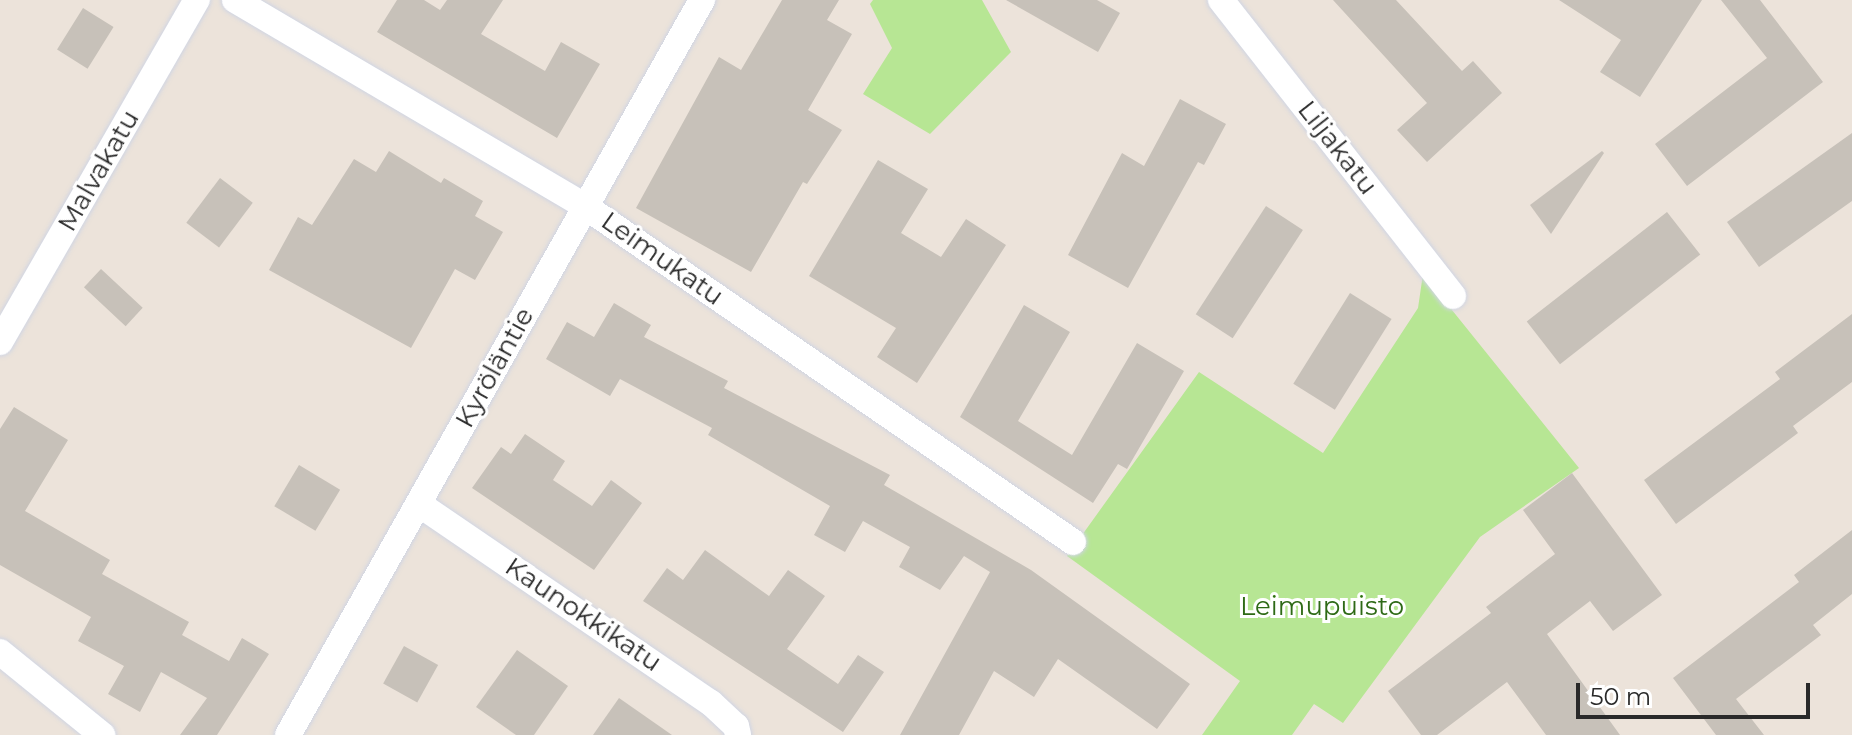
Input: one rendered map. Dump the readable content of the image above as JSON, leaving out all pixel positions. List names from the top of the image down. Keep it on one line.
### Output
{"streets":{"street":["Liljakatu","Malvakatu","Leimukatu","Kyröläntie","Kaunokkikatu"]},"crossings":[["Leimukatu","Kyröläntie"],["Kyröläntie","Kaunokkikatu"]],"parks":["Leimupuisto"],"scale_bar":"50 m"}
